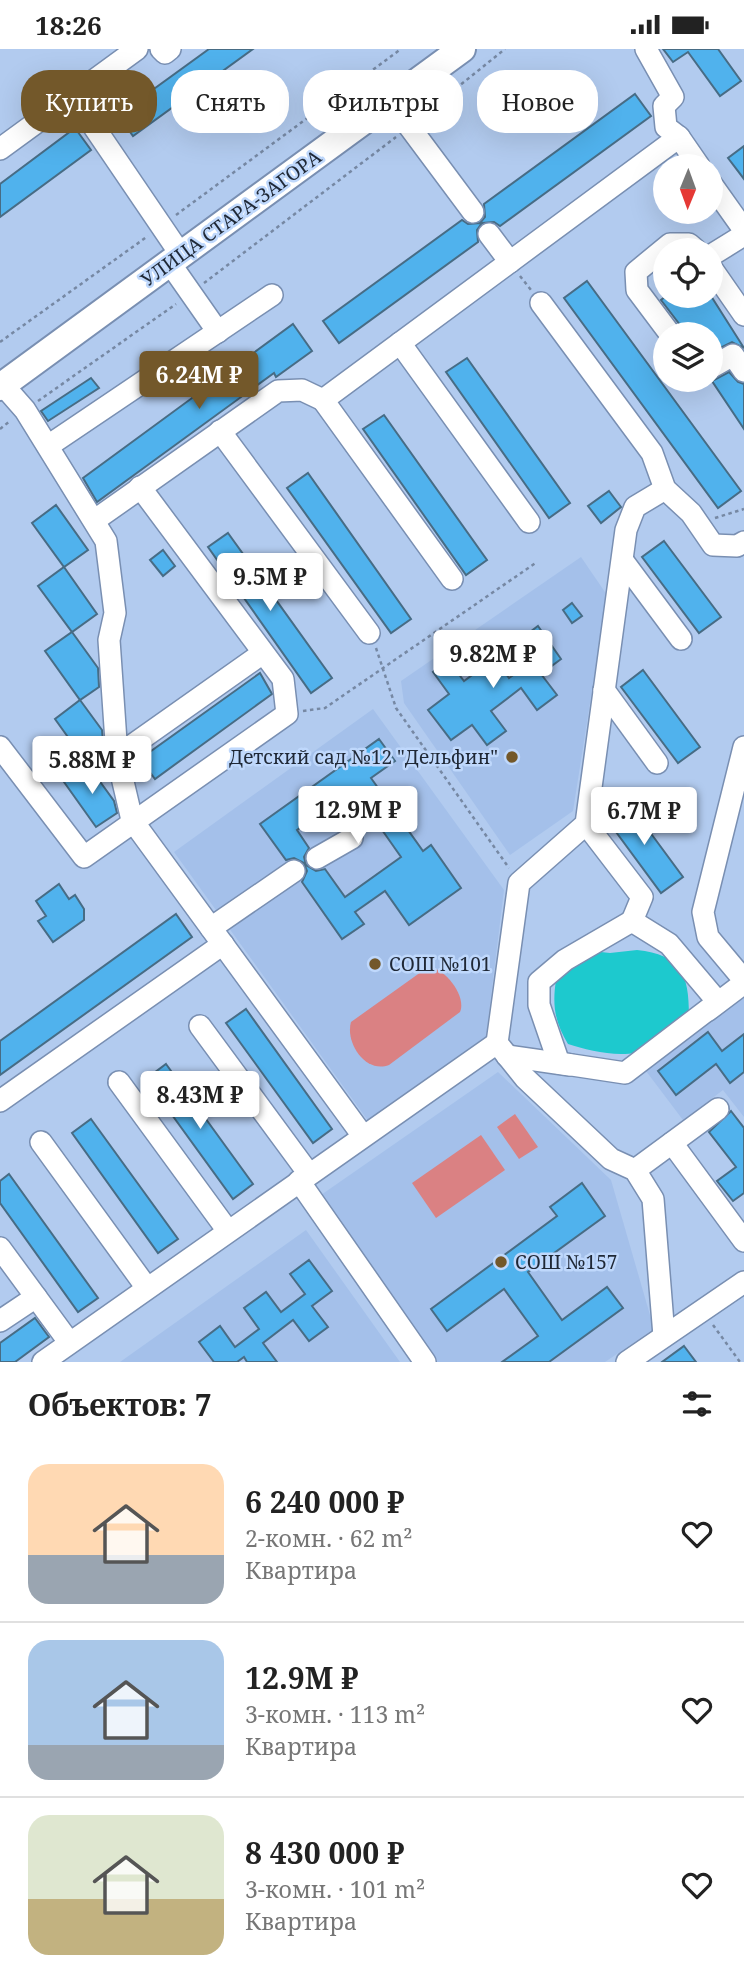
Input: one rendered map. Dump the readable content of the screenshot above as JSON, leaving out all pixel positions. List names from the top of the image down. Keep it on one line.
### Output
{"streets":{"main road":["УЛИЦА СТАРА-ЗАГОРА"]},"places":["Детский сад №12 \"Дельфин\"","СОШ №101","СОШ №157"],"north":"bottom","page":{"status":"18:26","chip":["Купить","Снять","Фильтры","Новое"],"price":["6.24M ₽","9.5M ₽","9.82M ₽","5.88M ₽","12.9M ₽","6.7M ₽","8.43M ₽"],"heading":"Объектов: 7","list":[{"name":"6 240 000 ₽","note":"2-комн. · 62 m² · Квартира"},{"name":"12.9M ₽","note":"3-комн. · 113 m² · Квартира"},{"name":"8 430 000 ₽","note":"3-комн. · 101 m² · Квартира"}]}}
